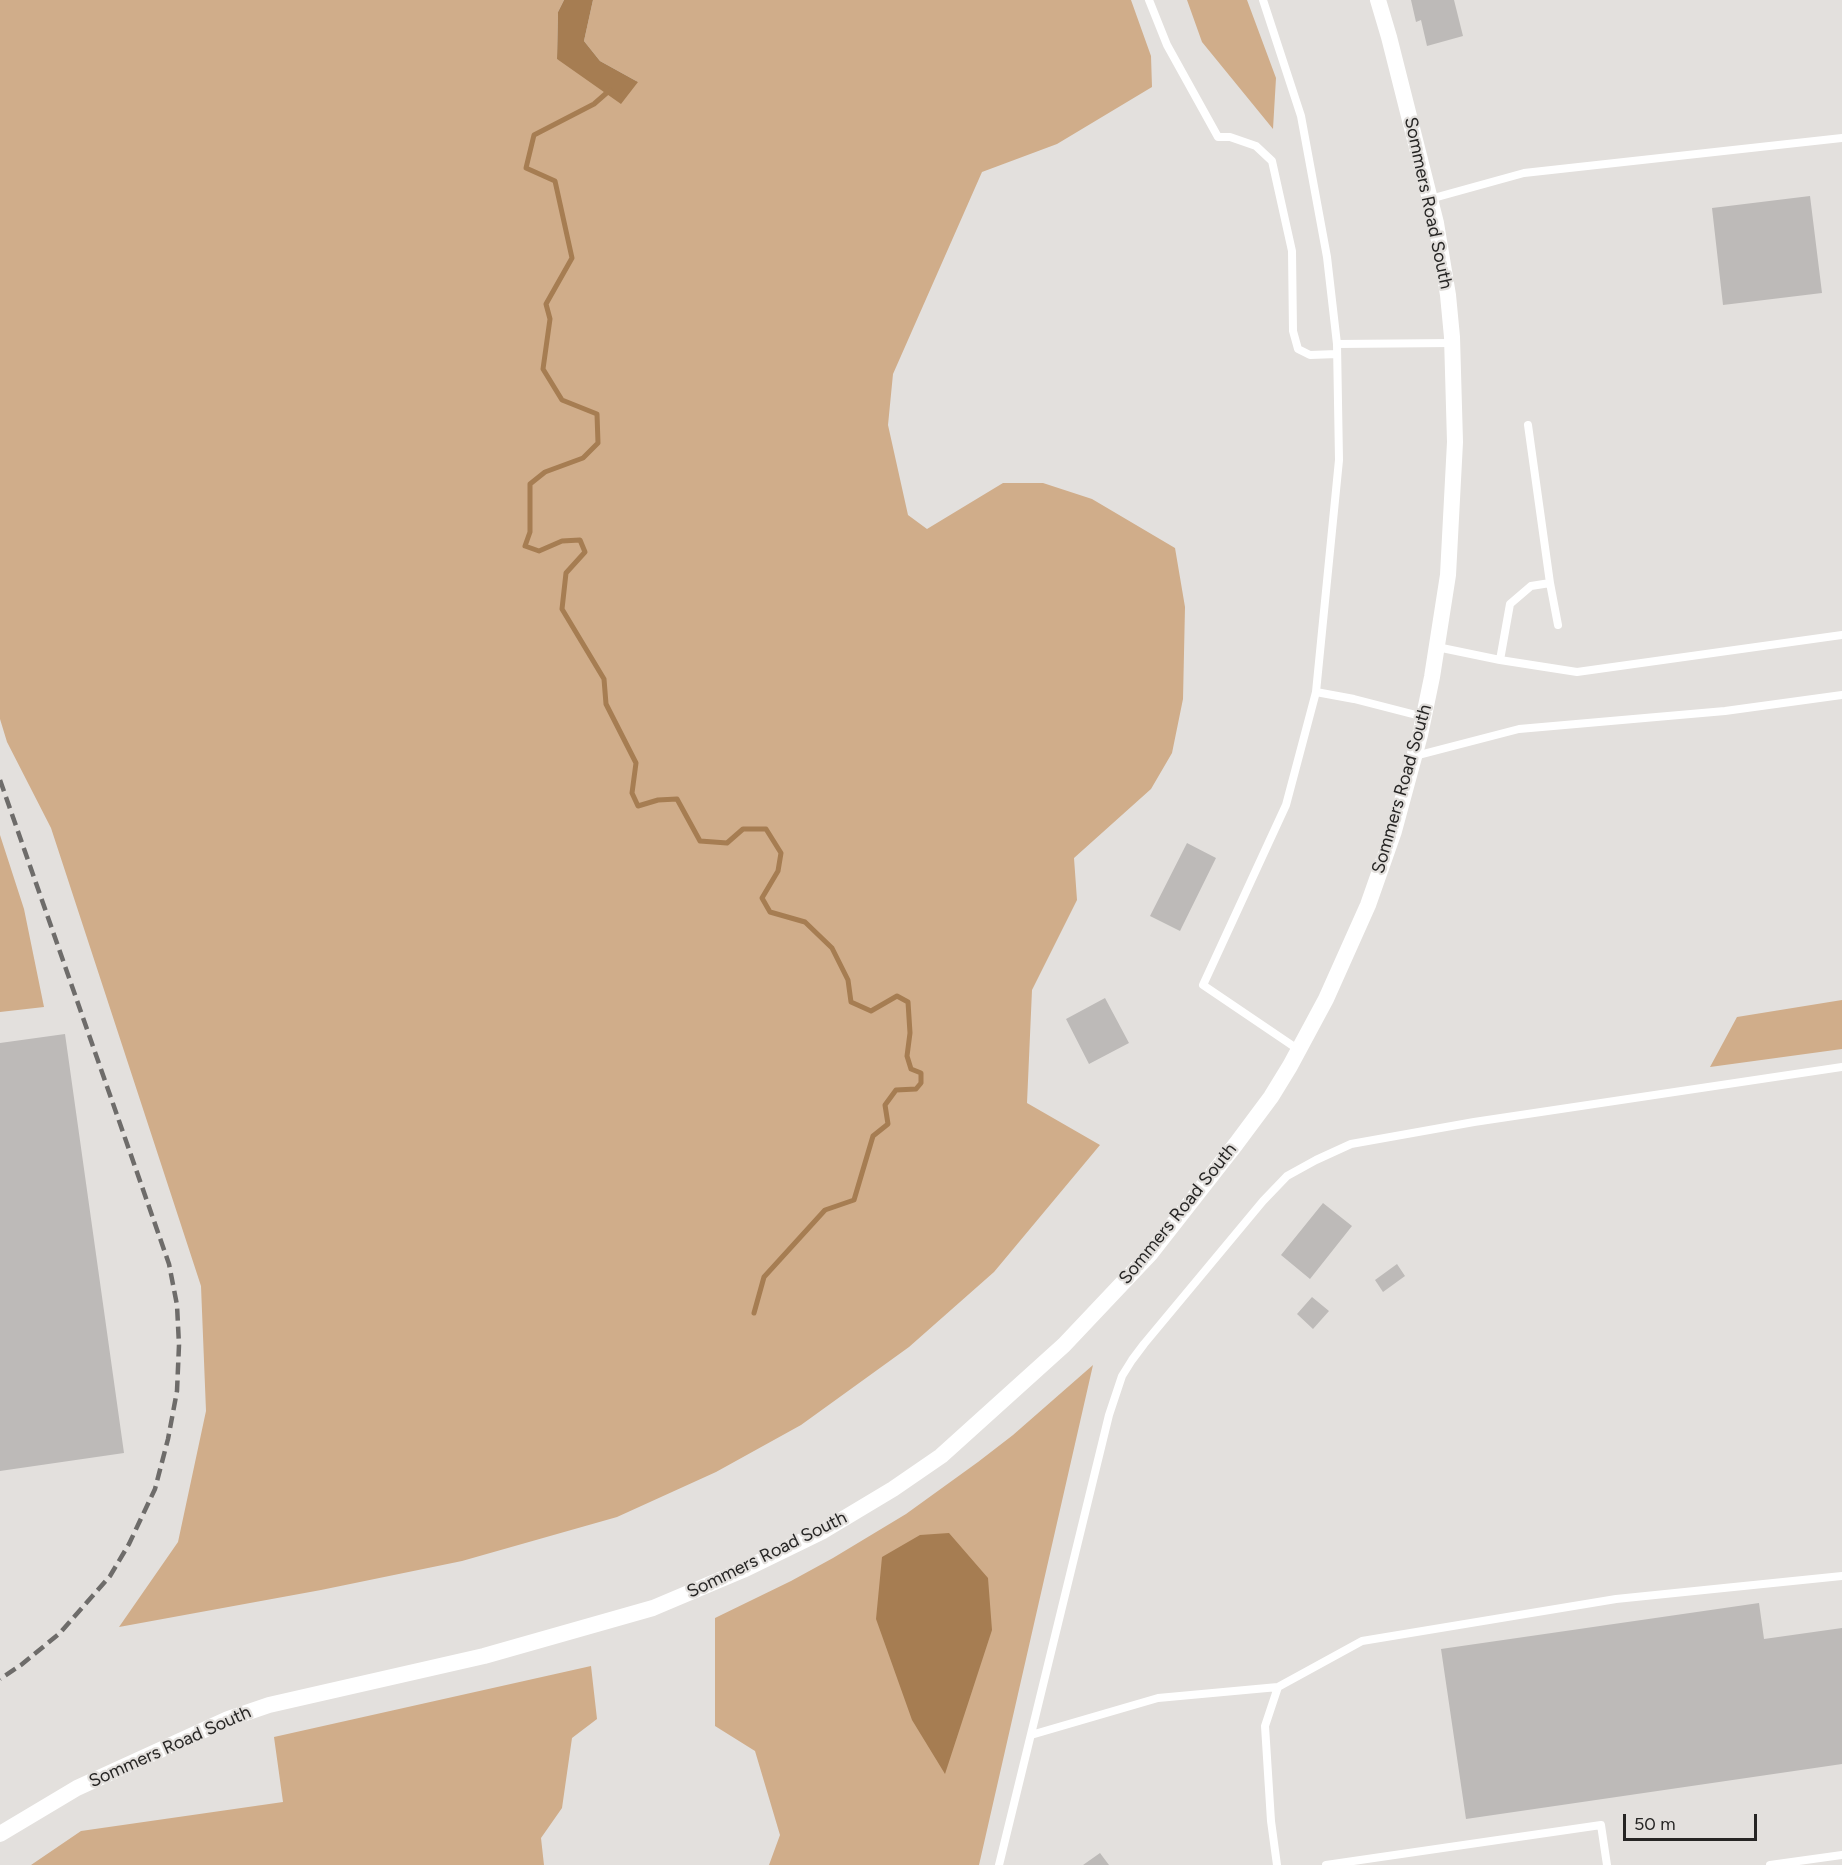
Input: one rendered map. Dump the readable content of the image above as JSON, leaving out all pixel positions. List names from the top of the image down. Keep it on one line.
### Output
{"streets":{"street":["Sommers Road South"]},"scale_bar":"50 m"}
